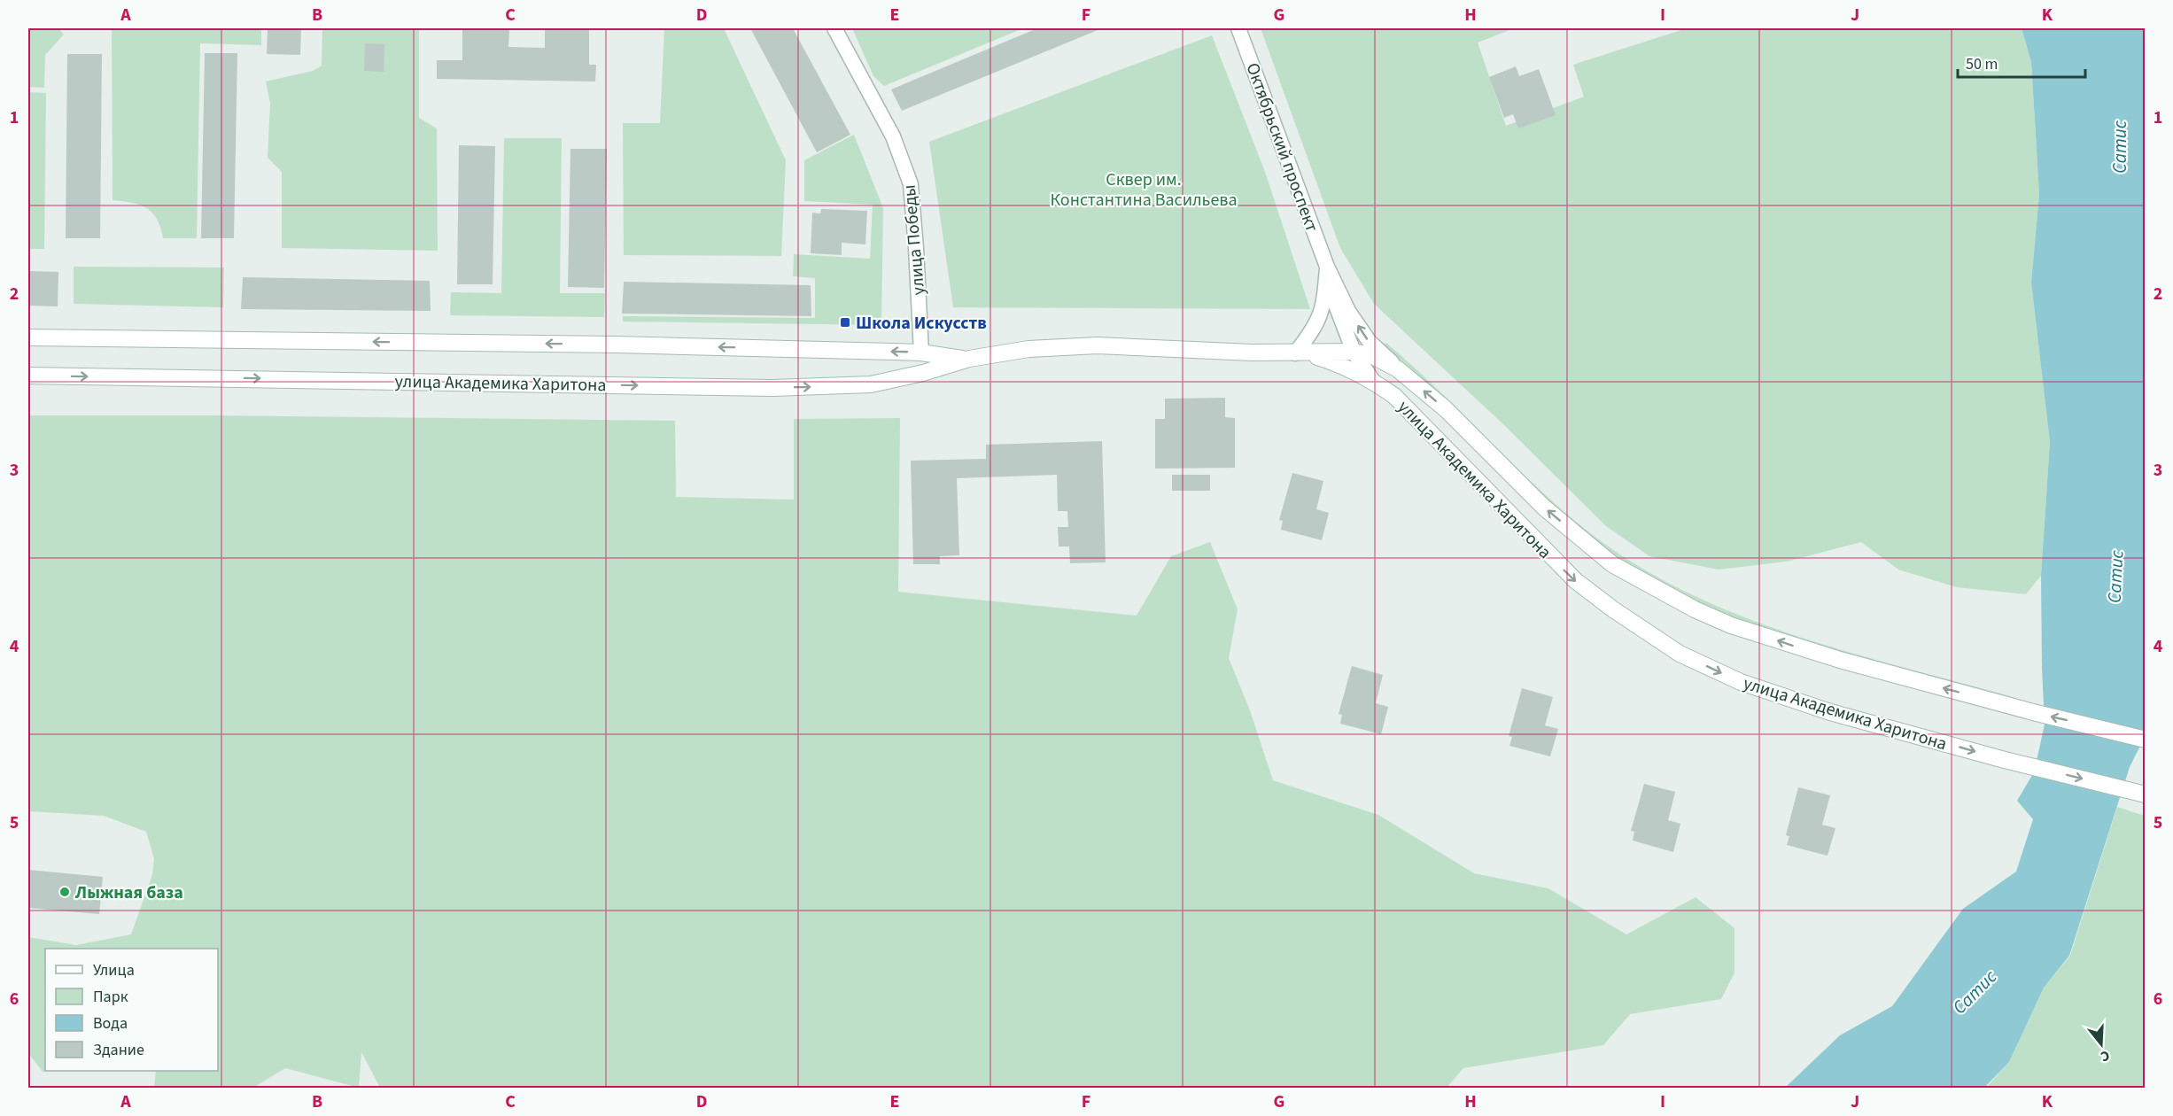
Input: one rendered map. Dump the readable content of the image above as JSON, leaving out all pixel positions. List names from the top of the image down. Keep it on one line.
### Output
{"streets":{"main road":["улица Победы","улица Академика Харитона"],"street":["Октябрьский проспект"]},"crossings":[["Октябрьский проспект","улица Академика Харитона"],["улица Победы","улица Академика Харитона"]],"water":["Сатис"],"parks":["Сквер им. Константина Васильева"],"places":{"transit":["Школа Искусств"],"other":["Лыжная база"]},"legend":["Улица","Парк","Вода","Здание"],"scale_bar":"50 m","north":"bottom","grid":{"columns":["A","B","C","D","E","F","G","H","I","J","K"],"rows":["1","2","3","4","5","6"]}}
